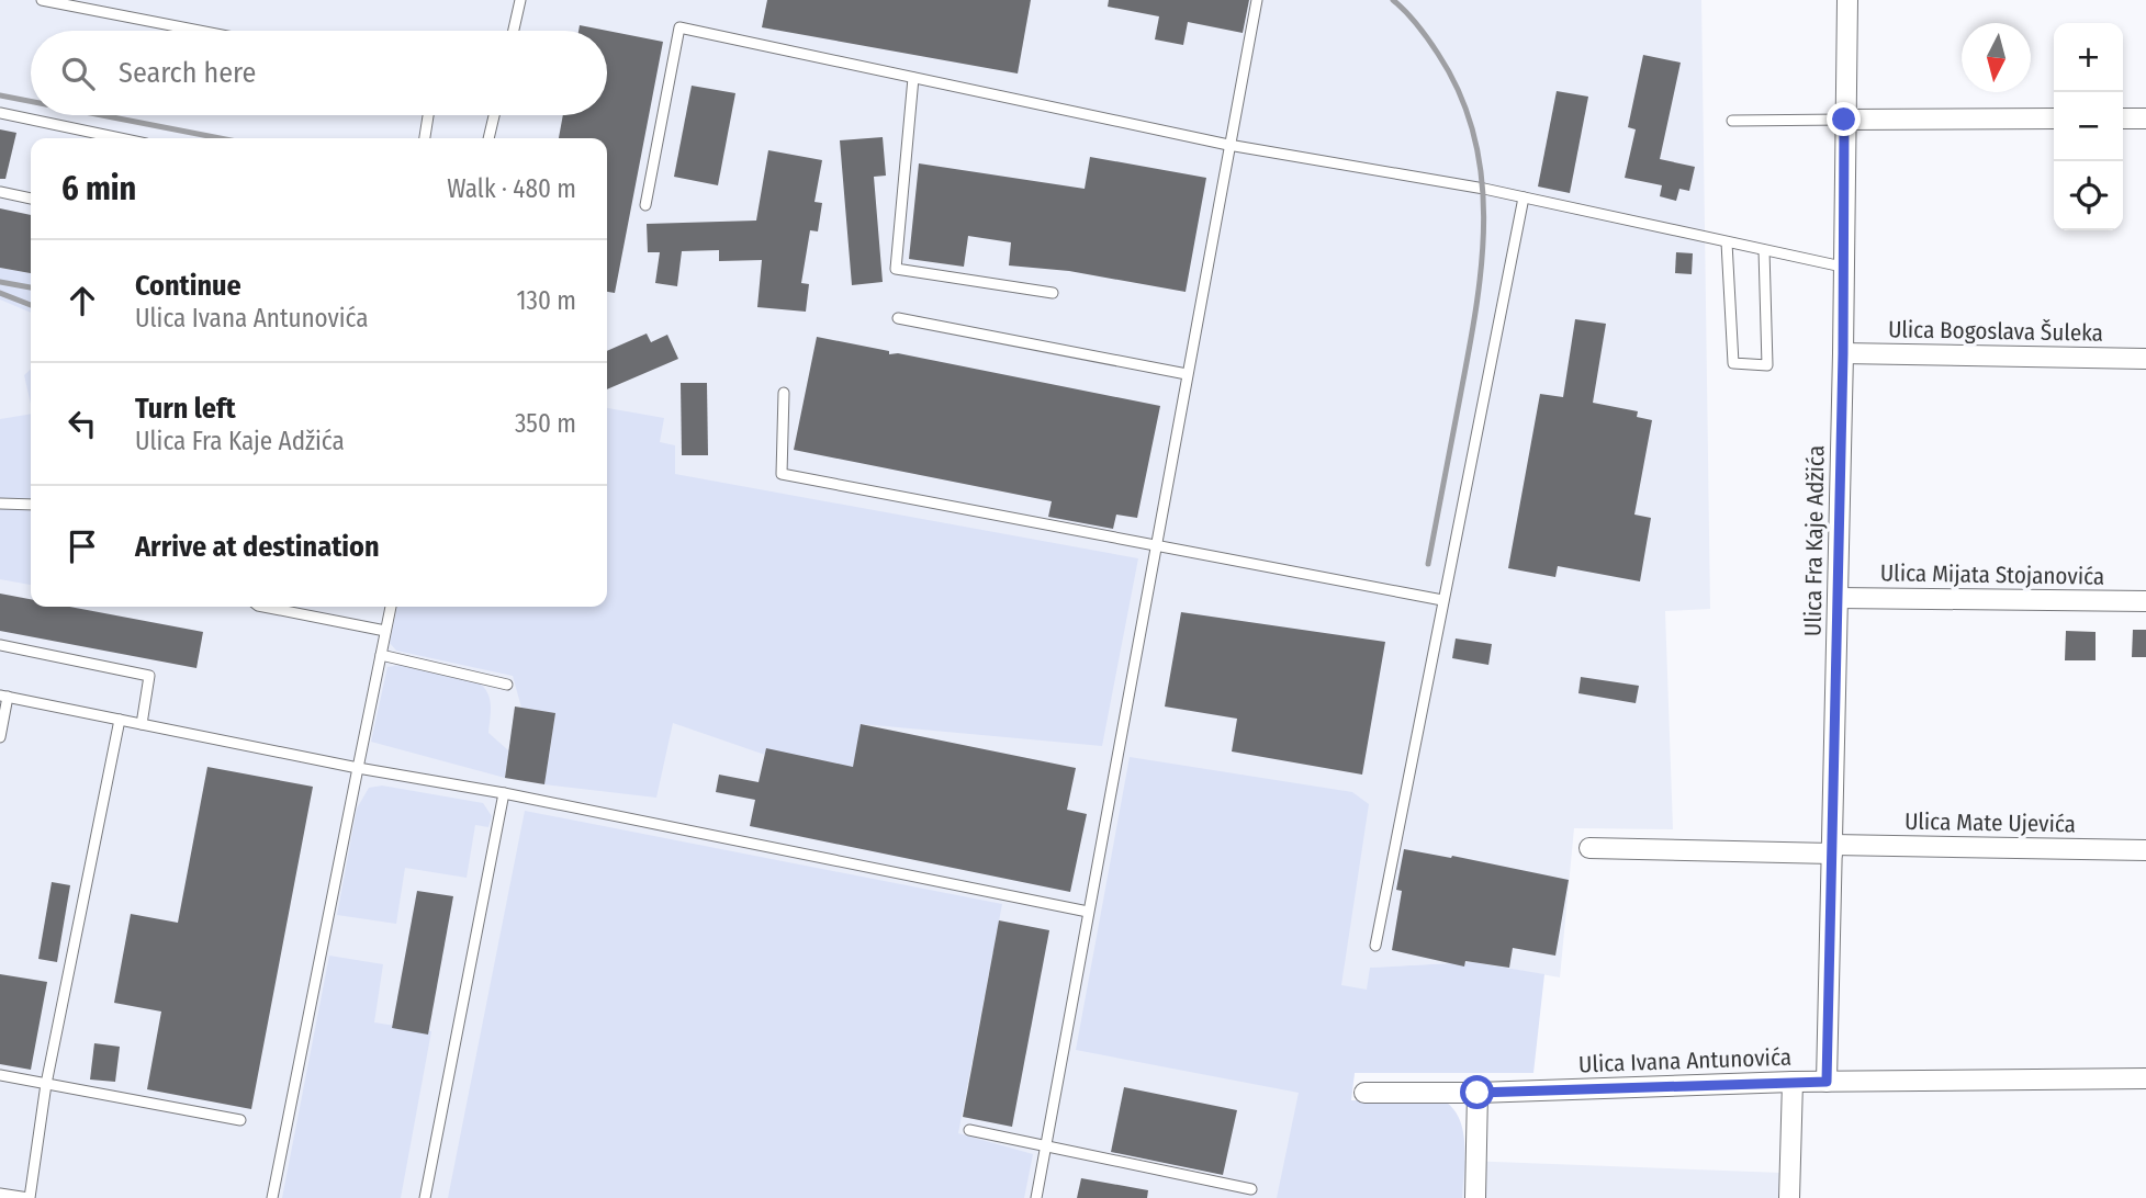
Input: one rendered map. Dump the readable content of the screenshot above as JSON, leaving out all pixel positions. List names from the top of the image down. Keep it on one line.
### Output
{"streets":{"street":["Ulica Bogoslava Šuleka","Ulica Fra Kaje Adžića","Ulica Mijata Stojanovića","Ulica Mate Ujevića","Ulica Ivana Antunovića"]},"crossings":[["Ulica Bogoslava Šuleka","Ulica Fra Kaje Adžića"],["Ulica Fra Kaje Adžića","Ulica Mijata Stojanovića"],["Ulica Fra Kaje Adžića","Ulica Mate Ujevića"],["Ulica Fra Kaje Adžića","Ulica Ivana Antunovića"]],"north":"bottom","page":{"map_buttons":["+","−"],"search":"Search here","heading":["6 min","Walk · 480 m"],"list":[["Continue","Ulica Ivana Antunovića","130 m"],["Turn left","Ulica Fra Kaje Adžića","350 m"],"Arrive at destination"]}}
